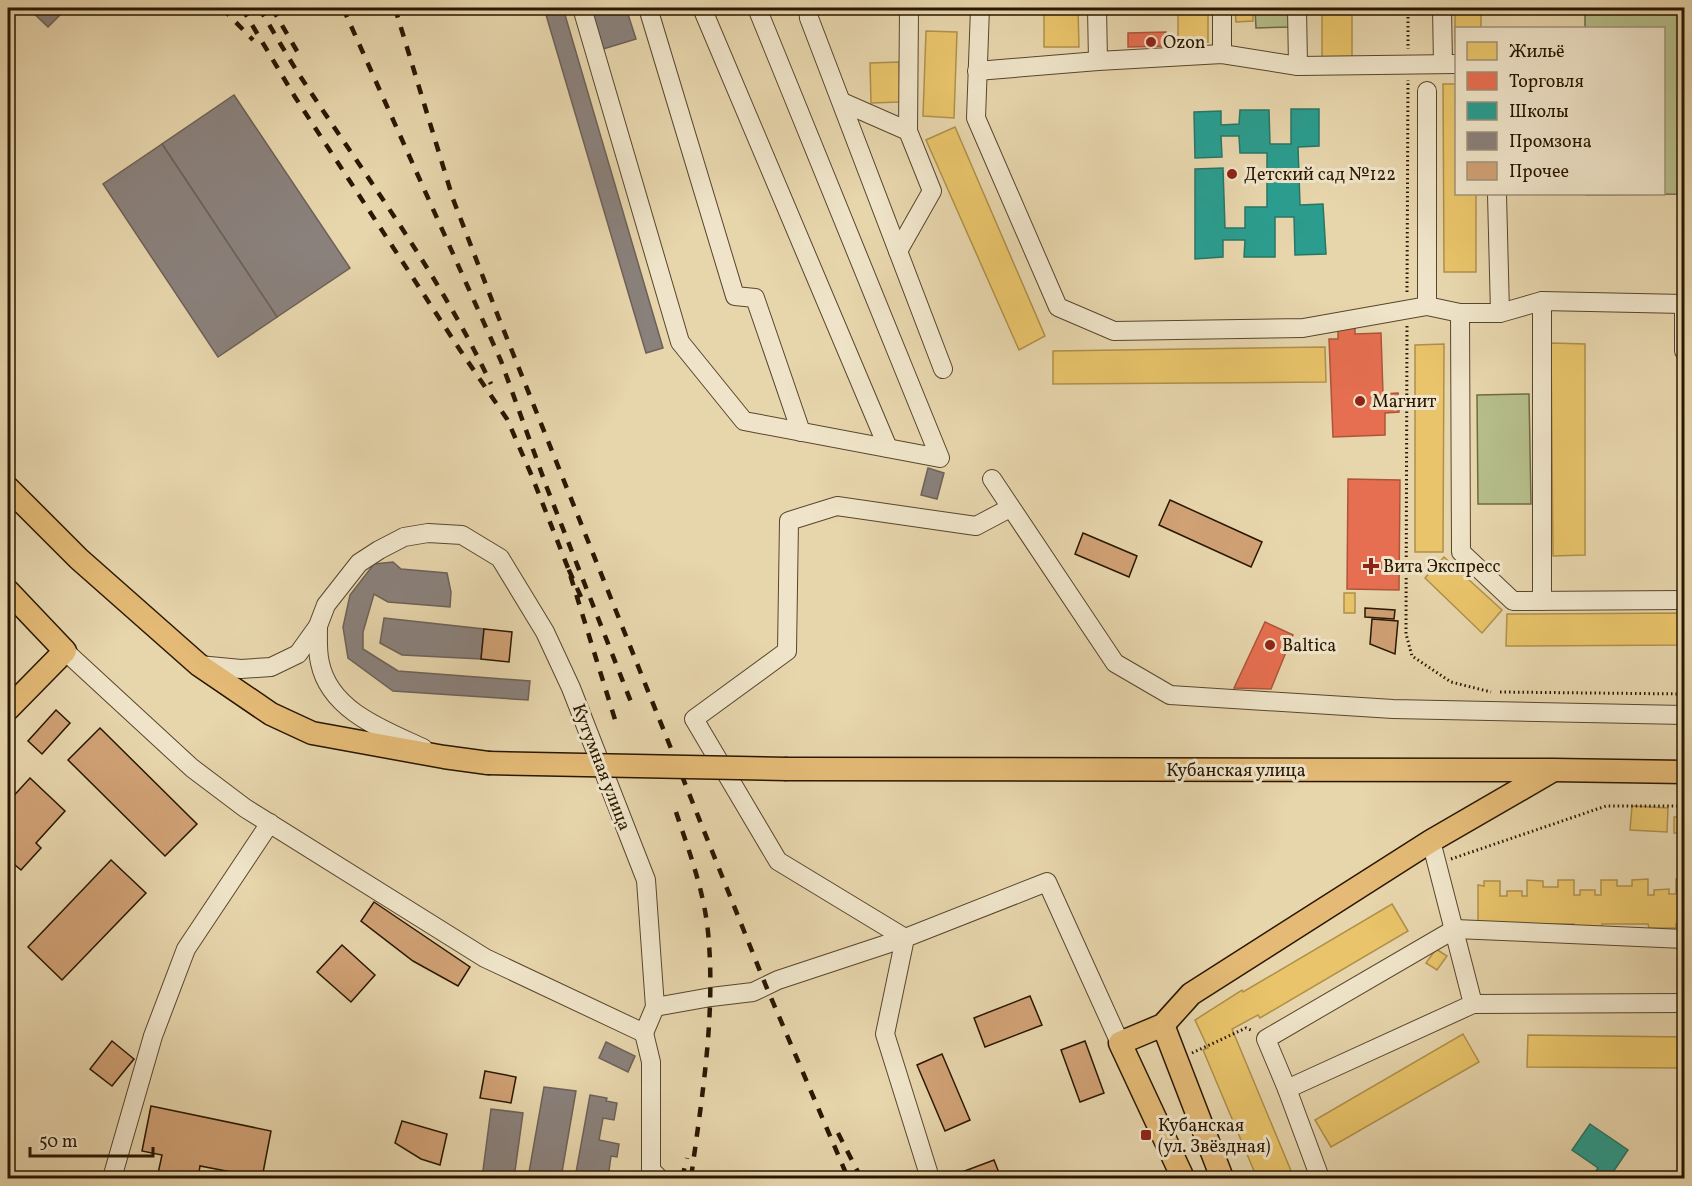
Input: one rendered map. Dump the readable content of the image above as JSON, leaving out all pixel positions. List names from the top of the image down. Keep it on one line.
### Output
{"streets":{"main road":["Кубанская улица"],"street":["Кутумная улица"]},"places":{"other":["Ozon","Детский сад №122","Магнит","Baltica"],"health":["Вита Экспресс"],"transit":["Кубанская (ул. Звёздная)"]},"legend":["Жильё","Торговля","Школы","Промзона","Прочее"],"scale_bar":"50 m"}
